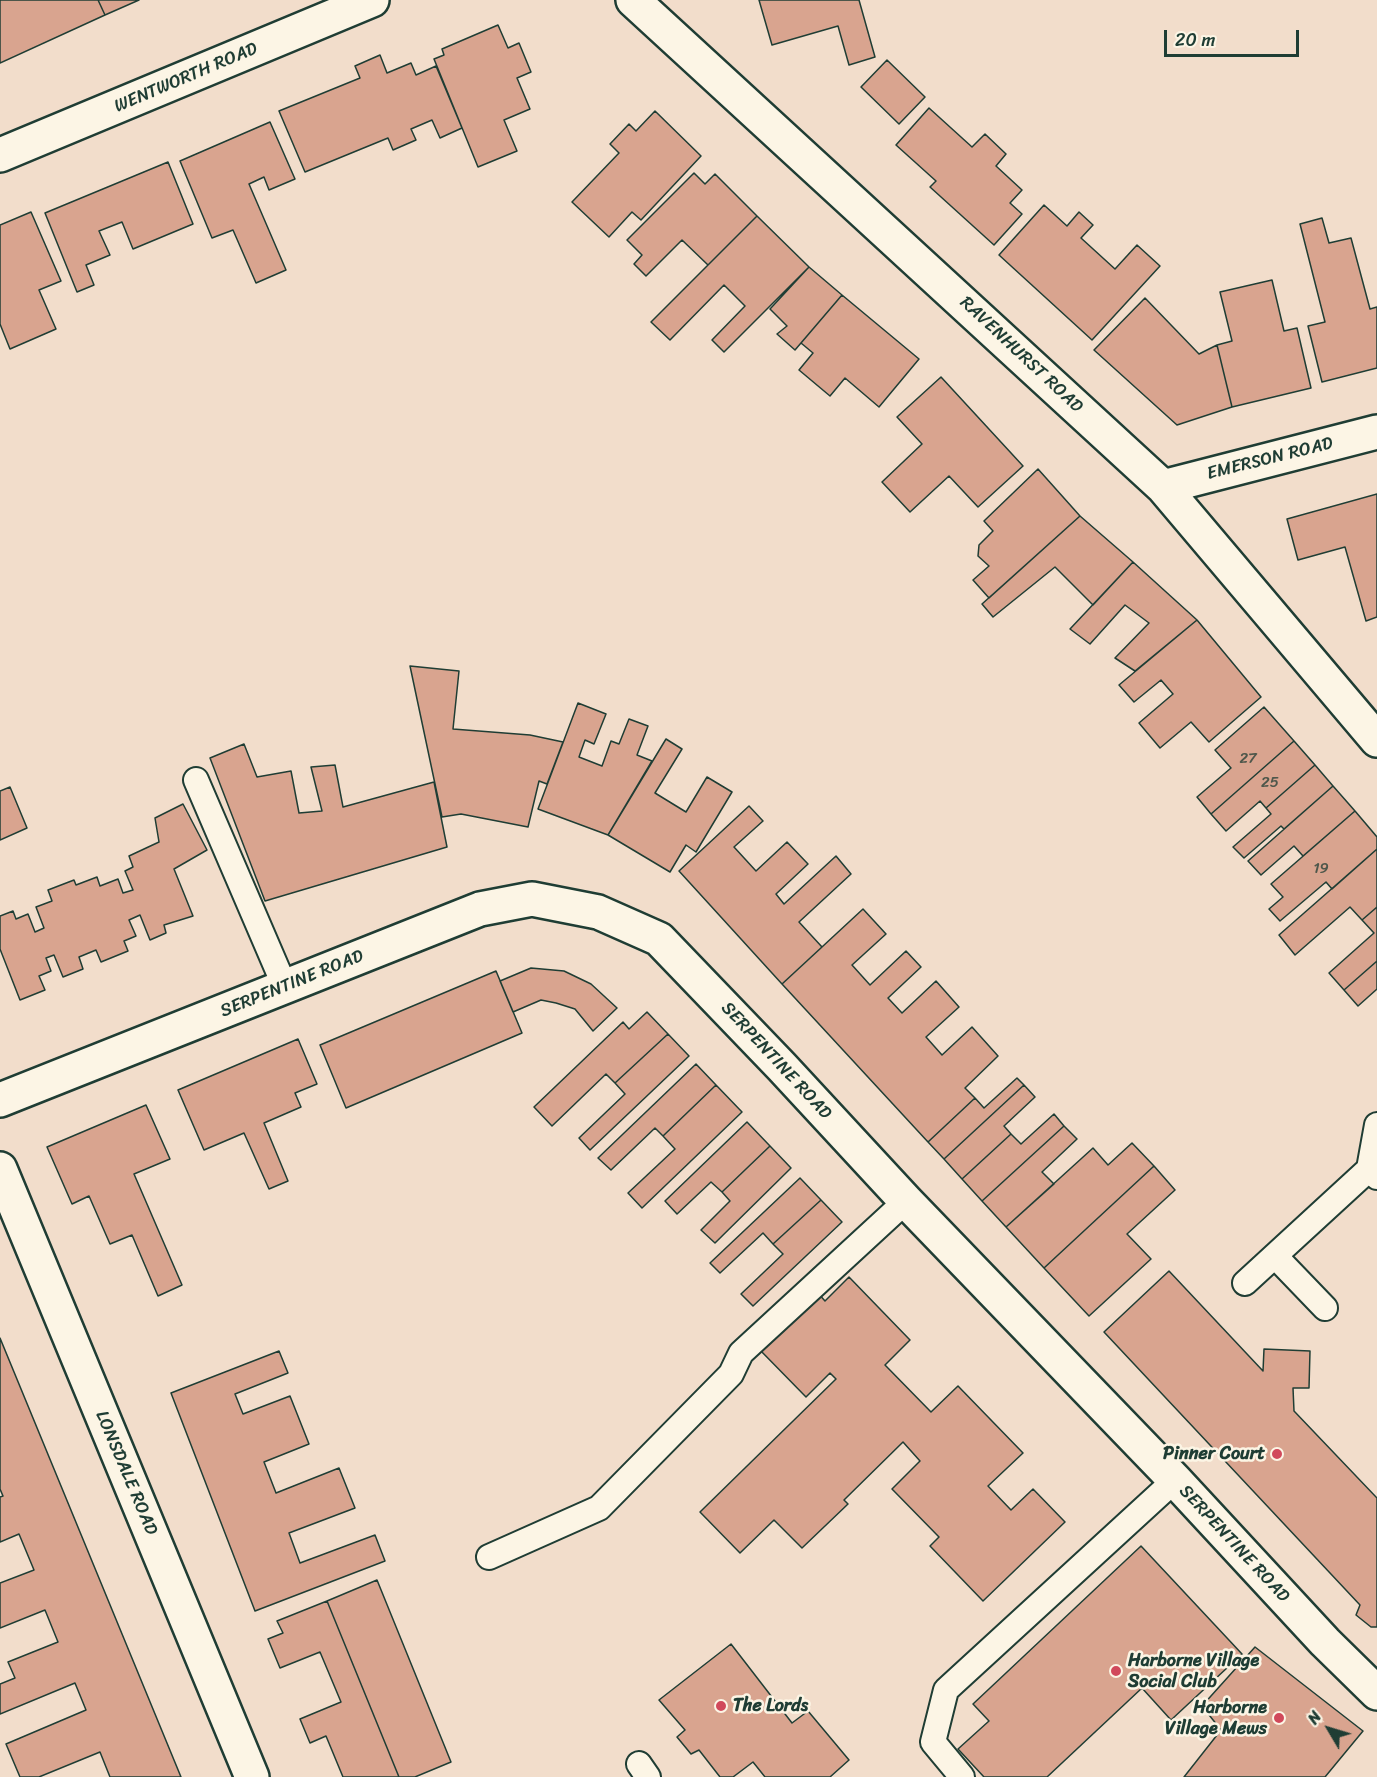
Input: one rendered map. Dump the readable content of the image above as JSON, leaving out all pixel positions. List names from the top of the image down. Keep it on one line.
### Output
{"streets":{"street":["WENTWORTH ROAD","RAVENHURST ROAD","EMERSON ROAD","SERPENTINE ROAD","LONSDALE ROAD"]},"crossings":[["RAVENHURST ROAD","EMERSON ROAD"]],"places":["Pinner Court","Harborne Village Social Club","The Lords","Harborne Village Mews"],"house_numbers":["27","25","19"],"scale_bar":"20 m","north":"top left"}
